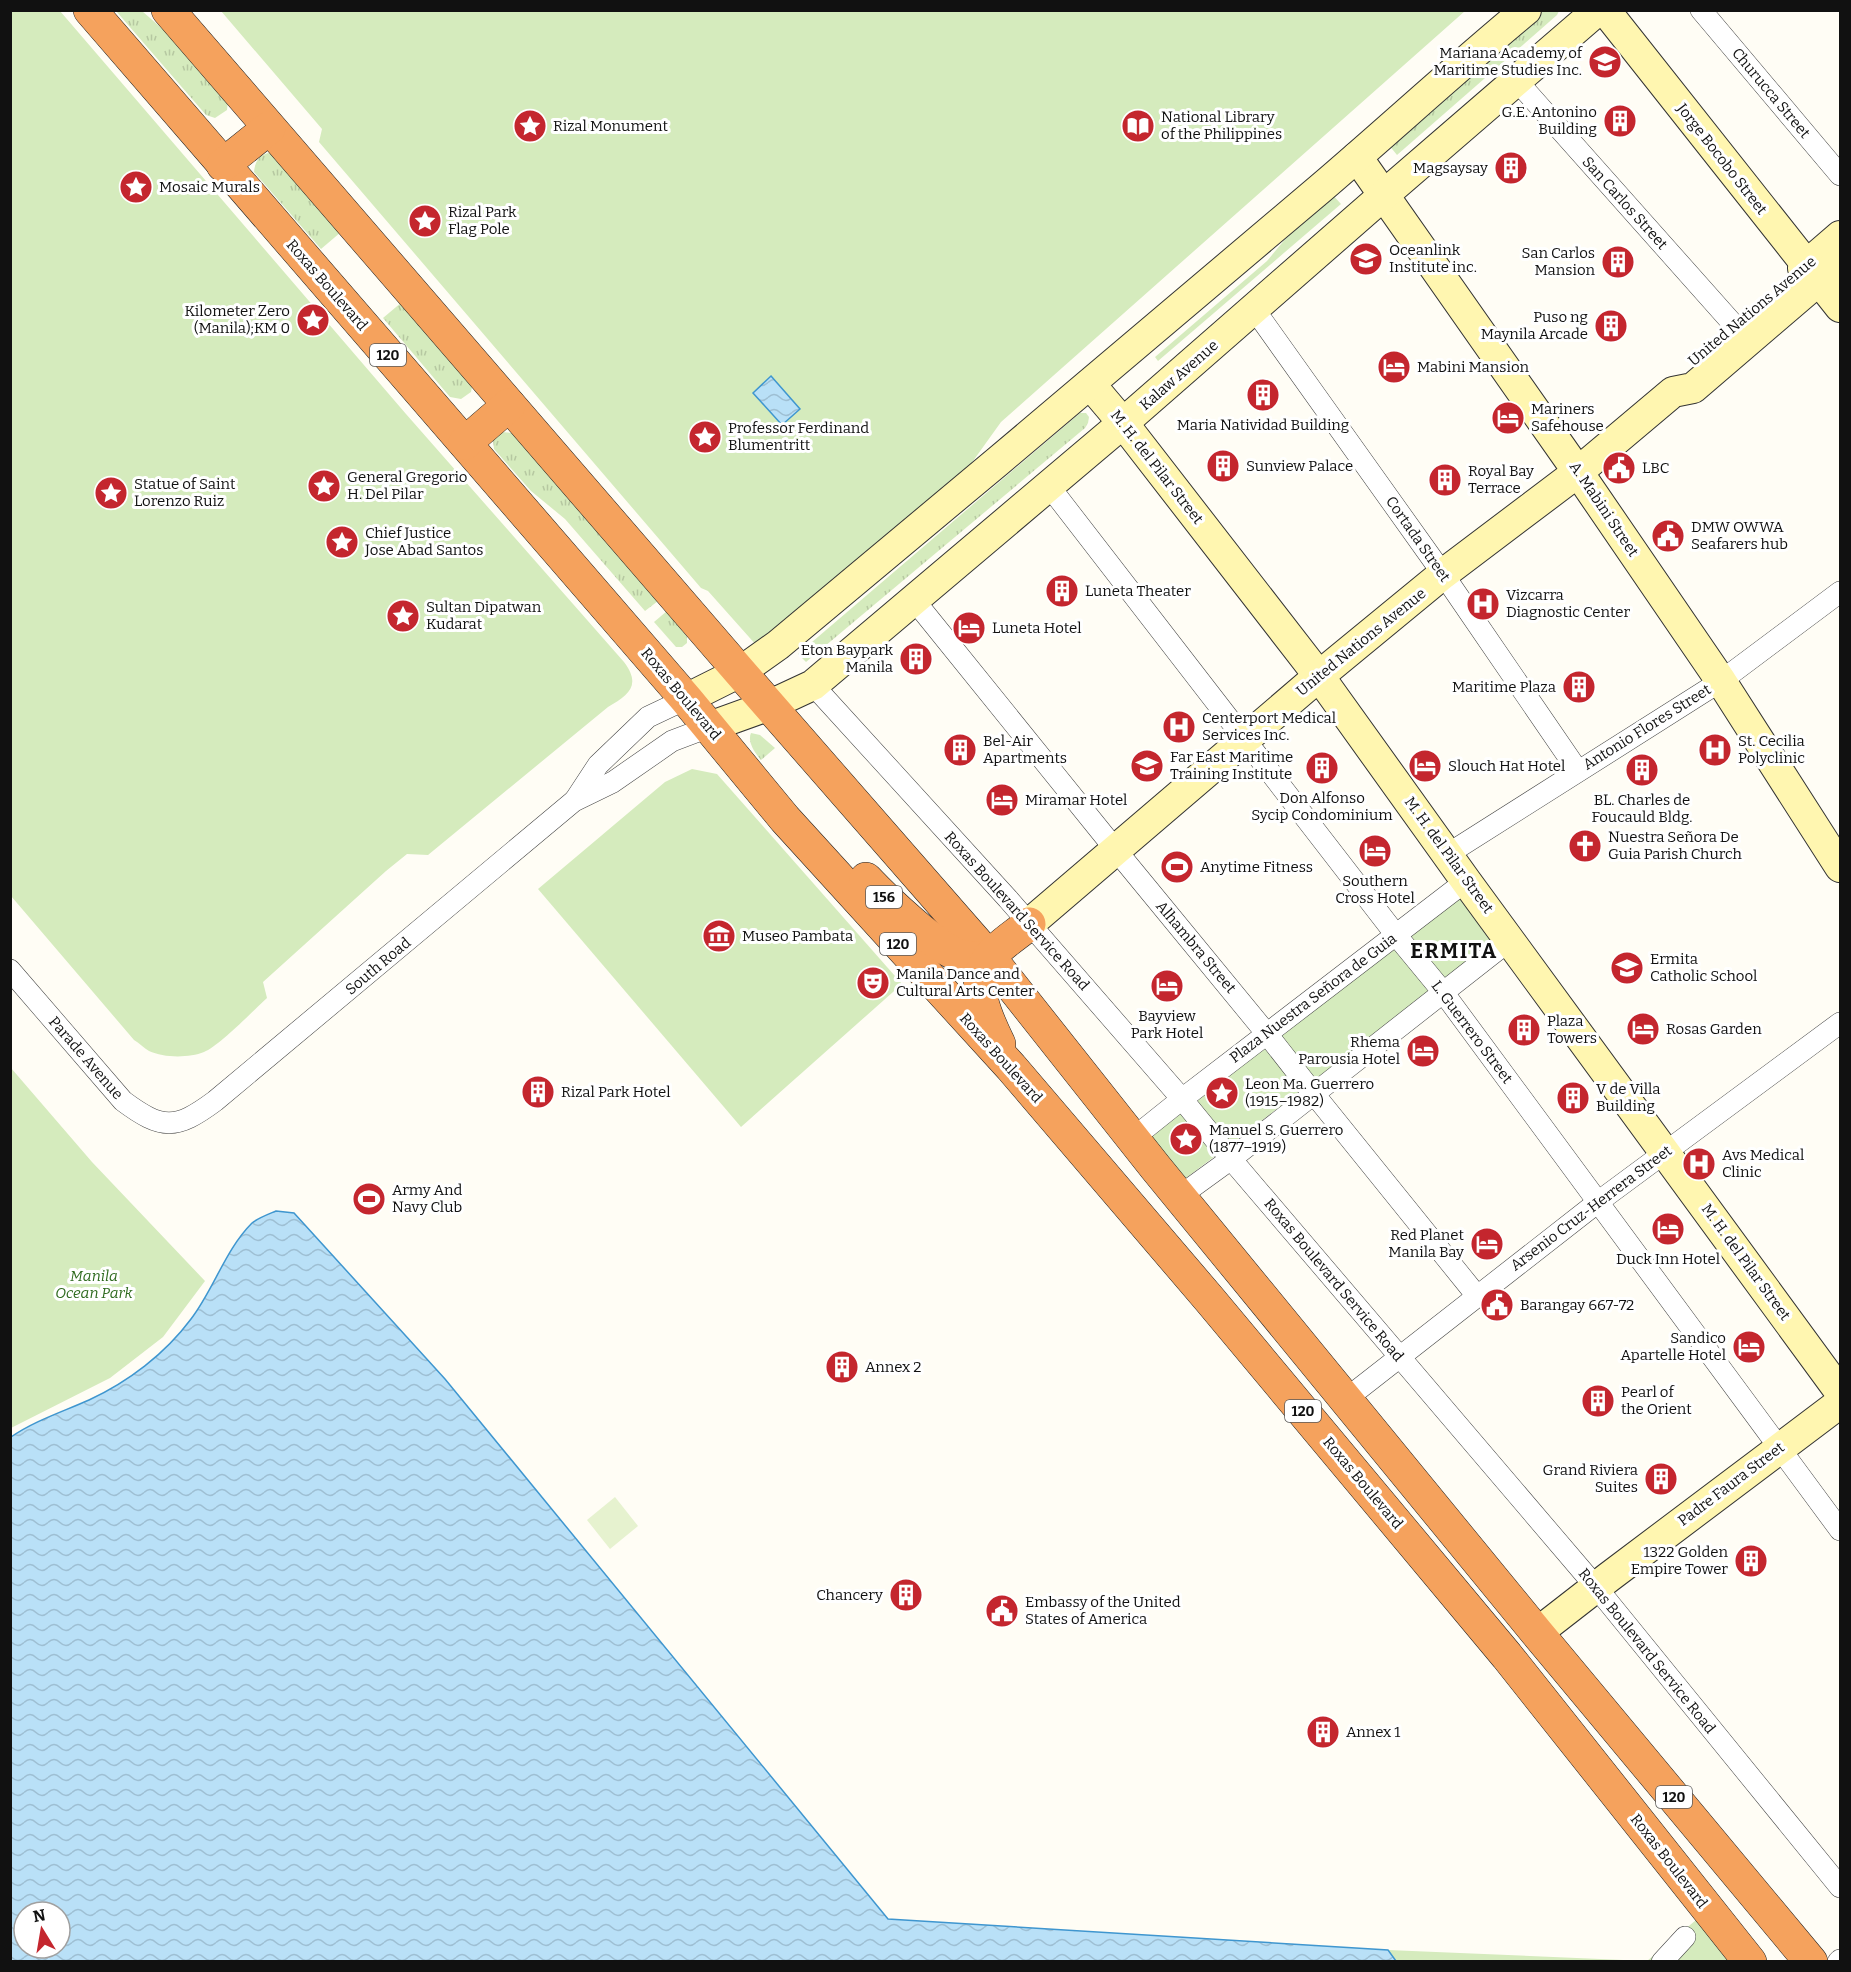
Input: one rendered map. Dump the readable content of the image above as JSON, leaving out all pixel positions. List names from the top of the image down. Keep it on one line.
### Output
{"streets":{"highway":["Roxas Boulevard","120","156"],"street":["Churucca Street","Jorge Bocobo Street","San Carlos Street","United Nations Avenue","Kalaw Avenue","M. H. del Pilar Street","A. Mabini Street","Cortada Street","Antonio Flores Street","Roxas Boulevard Service Road","Alhambra Street","South Road","Plaza Nuestra Señora de Guia","L. Guerrero Street","Parade Avenue","Arsenio Cruz-Herrera Street","Padre Faura Street"]},"crossings":[["Jorge Bocobo Street","United Nations Avenue"],["San Carlos Street","United Nations Avenue"],["San Carlos Street","Kalaw Avenue"],["Roxas Boulevard","Kalaw Avenue"],["Roxas Boulevard","156"],["Roxas Boulevard","South Road"],["United Nations Avenue","M. H. del Pilar Street"],["United Nations Avenue","A. Mabini Street"],["United Nations Avenue","Cortada Street"],["United Nations Avenue","Roxas Boulevard Service Road"],["United Nations Avenue","Alhambra Street"],["United Nations Avenue","L. Guerrero Street"],["120","Kalaw Avenue"],["120","156"],["120","Plaza Nuestra Señora de Guia"],["120","Arsenio Cruz-Herrera Street"],["120","Padre Faura Street"],["Kalaw Avenue","M. H. del Pilar Street"],["Kalaw Avenue","A. Mabini Street"],["Kalaw Avenue","Cortada Street"],["Kalaw Avenue","Roxas Boulevard Service Road"],["Kalaw Avenue","Alhambra Street"],["Kalaw Avenue","South Road"],["Kalaw Avenue","L. Guerrero Street"],["M. H. del Pilar Street","Antonio Flores Street"],["M. H. del Pilar Street","Plaza Nuestra Señora de Guia"],["M. H. del Pilar Street","Arsenio Cruz-Herrera Street"],["A. Mabini Street","Antonio Flores Street"],["Cortada Street","Antonio Flores Street"],["Roxas Boulevard Service Road","Plaza Nuestra Señora de Guia"],["Roxas Boulevard Service Road","Arsenio Cruz-Herrera Street"],["Roxas Boulevard Service Road","Padre Faura Street"],["Alhambra Street","Plaza Nuestra Señora de Guia"],["Alhambra Street","Arsenio Cruz-Herrera Street"],["South Road","Parade Avenue"],["Plaza Nuestra Señora de Guia","L. Guerrero Street"],["L. Guerrero Street","Arsenio Cruz-Herrera Street"],["L. Guerrero Street","Padre Faura Street"]],"districts":["ERMITA"],"parks":["Manila Ocean Park"],"places":{"school or university":["Mariana Academy of Maritime Studies Inc.","Oceanlink Institute inc.","Far East Maritime Training Institute","Ermita Catholic School"],"building":["G.E. Antonino Building","Magsaysay","San Carlos Mansion","Puso ng Maynila Arcade","Maria Natividad Building","Sunview Palace","Royal Bay Terrace","Luneta Theater","Eton Baypark Manila","Maritime Plaza","Bel-Air Apartments","Don Alfonso Sycip Condominium","BL. Charles de Foucauld Bldg.","Plaza Towers","Rizal Park Hotel","V de Villa Building","Annex 2","Pearl of the Orient","Grand Riviera Suites","1322 Golden Empire Tower","Chancery","Annex 1"],"place":["Rizal Monument","Mosaic Murals","Rizal Park Flag Pole","Kilometer Zero (Manila);KM 0","Professor Ferdinand Blumentritt","General Gregorio H. Del Pilar","Statue of Saint Lorenzo Ruiz","Chief Justice Jose Abad Santos","Sultan Dipatwan Kudarat","Leon Ma. Guerrero (1915–1982)","Manuel S. Guerrero (1877–1919)"],"library":["National Library of the Philippines"],"hotel":["Mabini Mansion","Mariners Safehouse","Luneta Hotel","Slouch Hat Hotel","Miramar Hotel","Southern Cross Hotel","Bayview Park Hotel","Rosas Garden","Rhema Parousia Hotel","Duck Inn Hotel","Red Planet Manila Bay","Sandico Apartelle Hotel"],"public building":["LBC","DMW OWWA Seafarers hub","Barangay 667-72","Embassy of the United States of America"],"hospital":["Vizcarra Diagnostic Center","Centerport Medical Services Inc.","St. Cecilia Polyclinic","Avs Medical Clinic"],"church":["Nuestra Señora De Guia Parish Church"],"sports":["Anytime Fitness","Army And Navy Club"],"museum":["Museo Pambata"],"theatre":["Manila Dance and Cultural Arts Center"]},"north":"top"}
